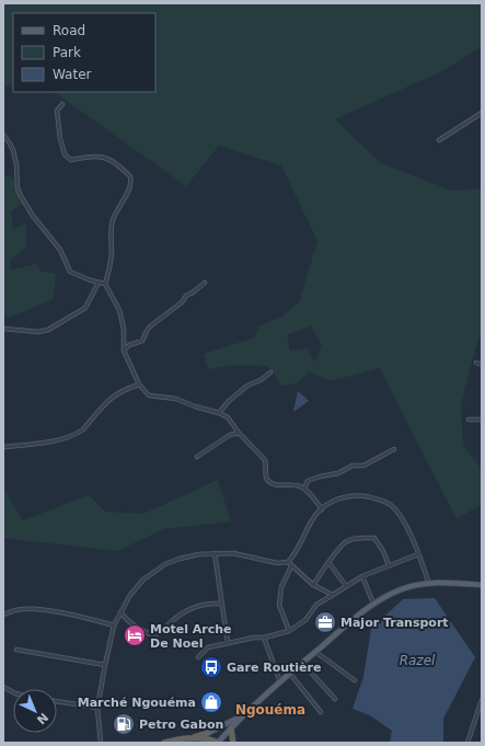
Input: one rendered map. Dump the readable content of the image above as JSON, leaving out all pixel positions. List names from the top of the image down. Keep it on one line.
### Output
{"districts":["Ngouéma"],"water":["Razel"],"places":{"office":["Major Transport"],"hotel":["Motel Arche De Noel"],"bus stop":["Gare Routière"],"shop":["Marché Ngouéma"],"fuel station":["Petro Gabon"]},"legend":["Road","Park","Water"],"north":"bottom right"}
